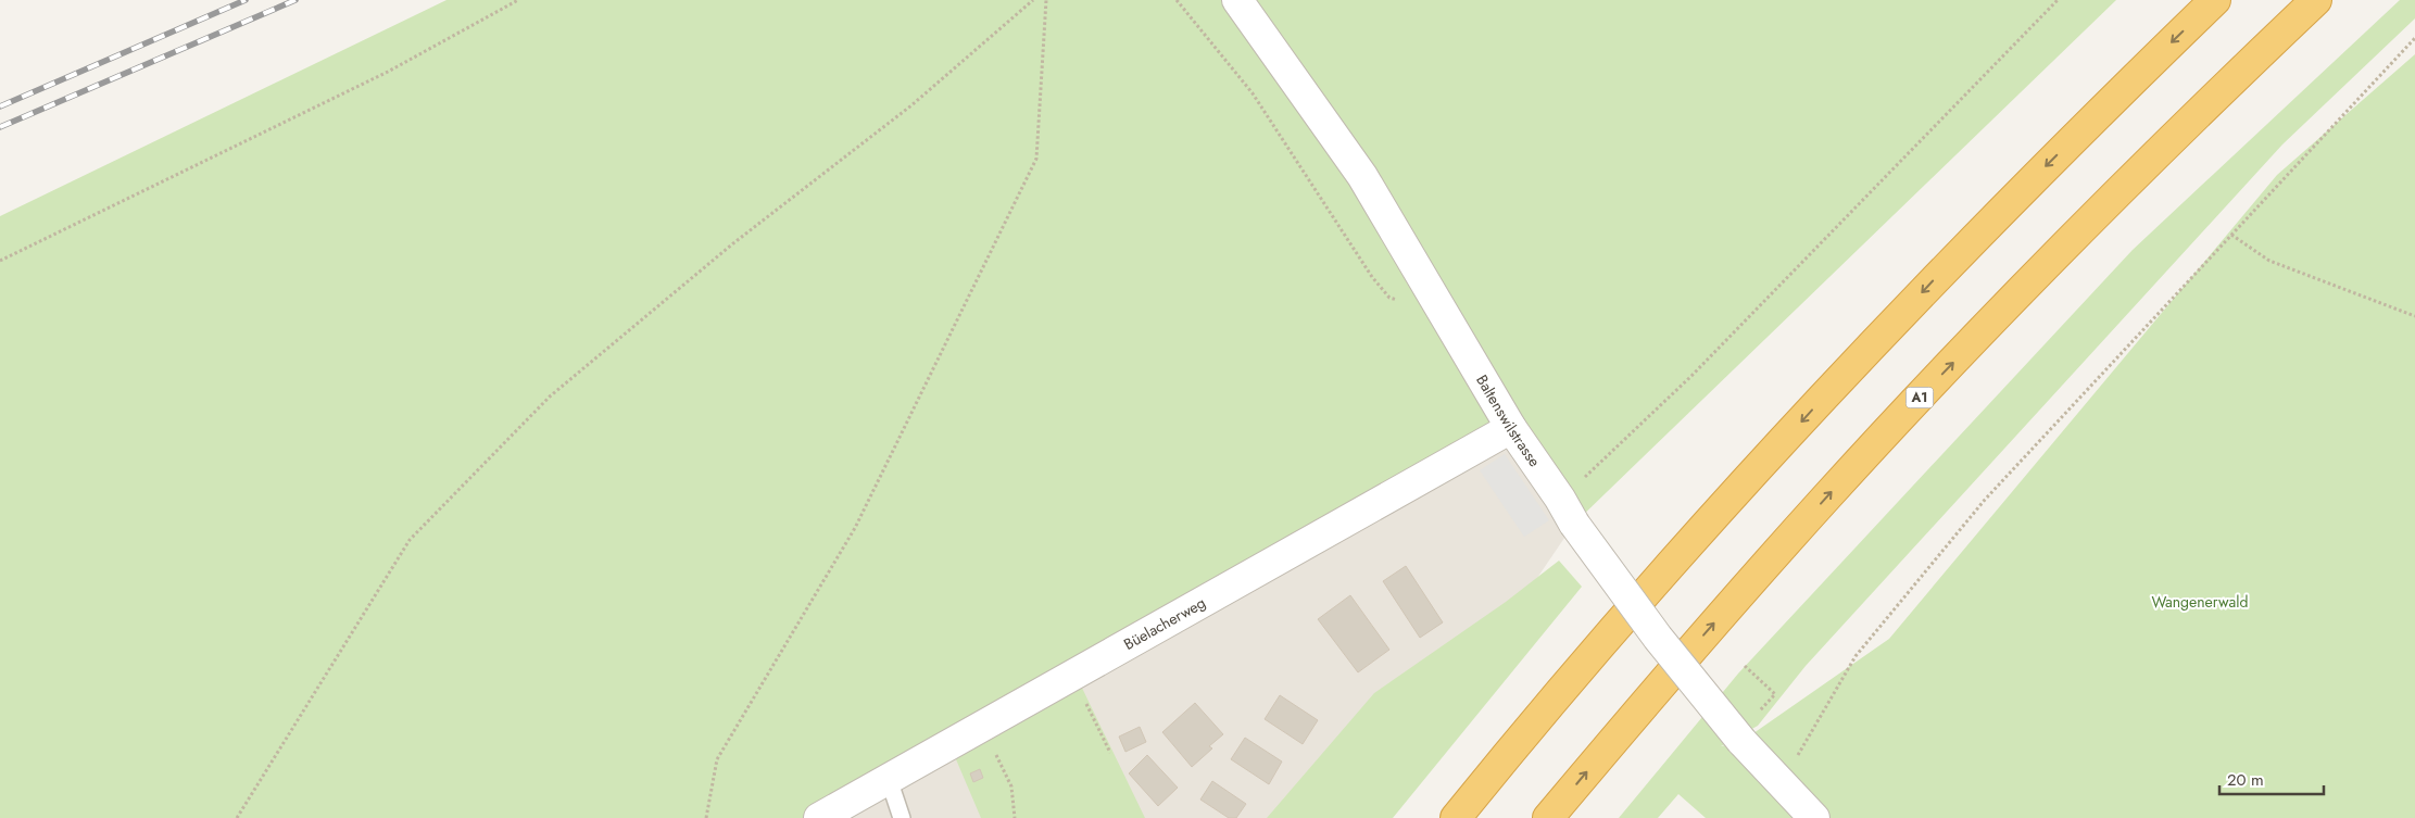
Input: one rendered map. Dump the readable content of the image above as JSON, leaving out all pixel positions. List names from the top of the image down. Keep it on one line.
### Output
{"streets":{"highway":["A1"],"street":["Baltenswilstrasse","Büelacherweg"]},"crossings":[["Baltenswilstrasse","Büelacherweg"]],"parks":["Wangenerwald"],"scale_bar":"20 m"}
